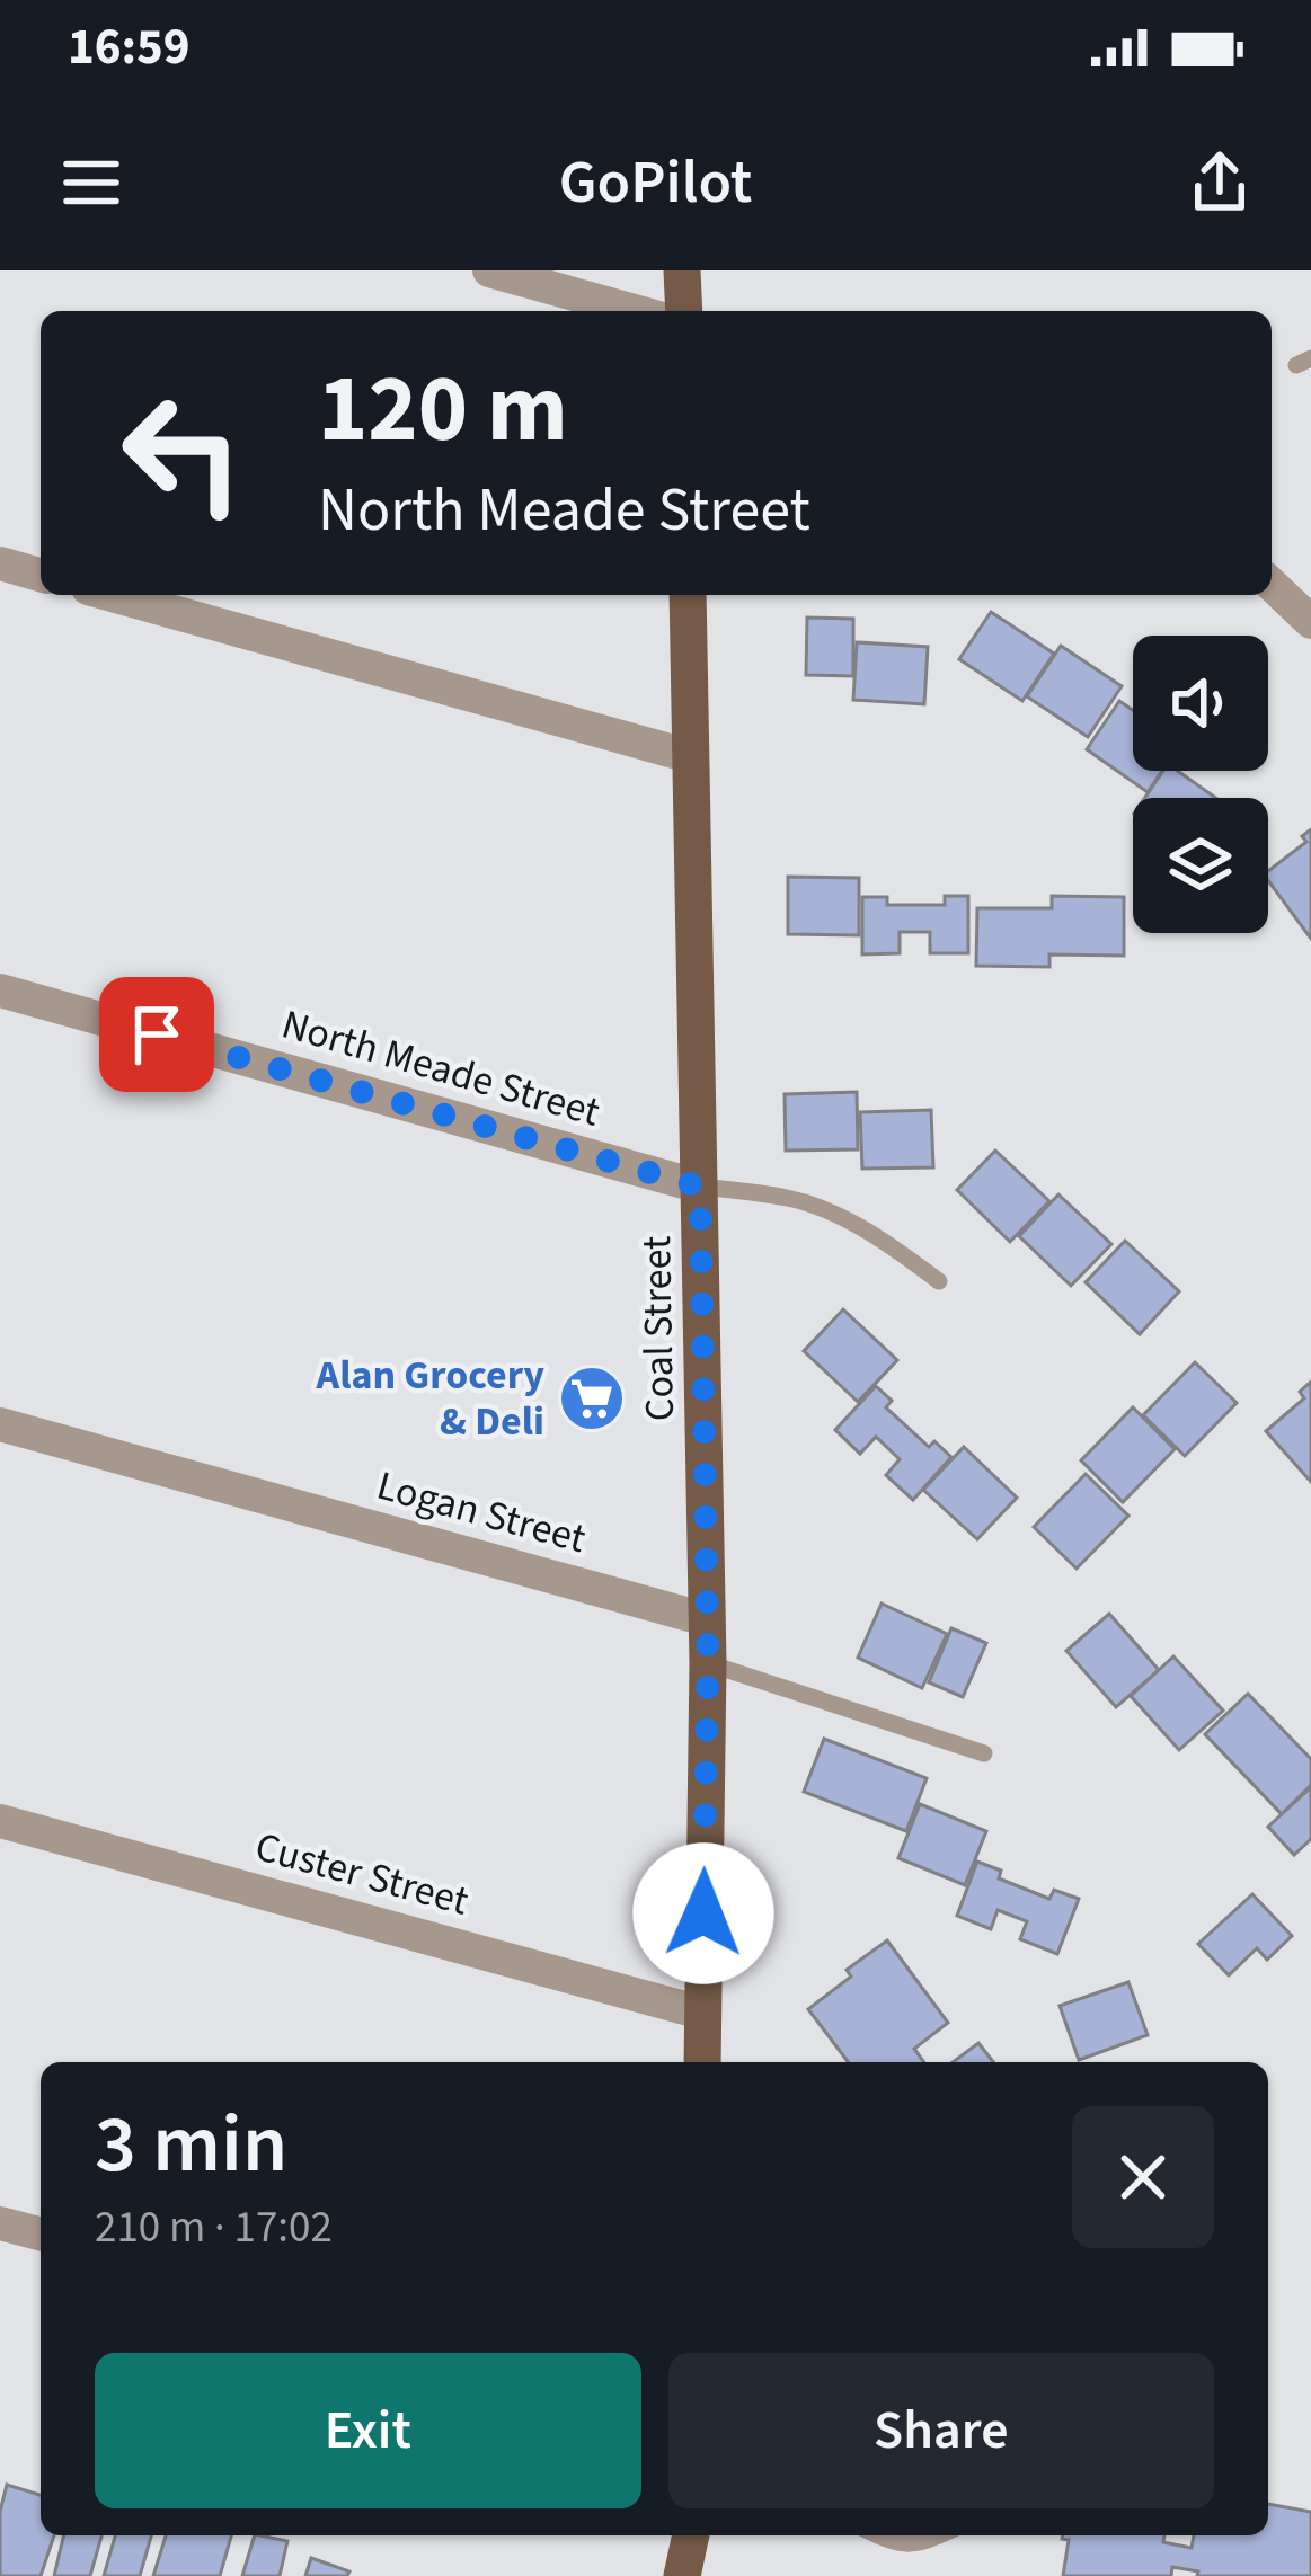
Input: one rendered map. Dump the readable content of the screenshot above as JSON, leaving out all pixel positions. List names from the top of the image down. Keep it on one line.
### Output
{"streets":{"main road":["Coal Street"],"street":["North Meade Street","Logan Street","Custer Street"]},"crossings":[["North Meade Street","Coal Street"],["Coal Street","Logan Street"],["Coal Street","Custer Street"]],"places":{"supermarket":["Alan Grocery & Deli"]},"page":{"status":"16:59","header":"GoPilot","turn":["120 m","North Meade Street"],"heading":["3 min","210 m · 17:02"],"buttons":["Exit","Share"]}}
